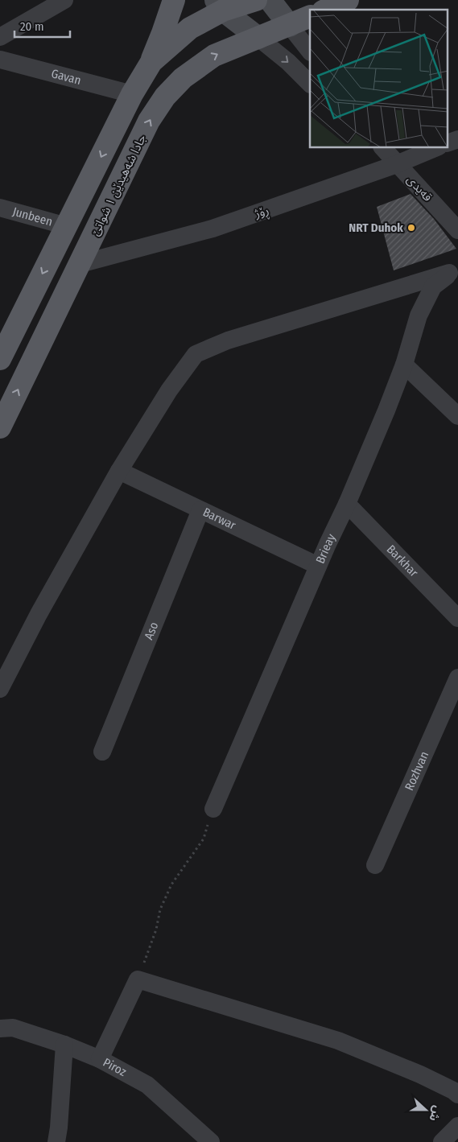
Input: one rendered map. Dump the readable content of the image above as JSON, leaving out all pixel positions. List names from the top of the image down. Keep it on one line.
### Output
{"streets":{"main road":["جادا شەهیدێن ١ شواتێ"],"street":["Gavan","قەیدی","ڕۆژ","Junbeen","Barwar","Brieay","Barkhar","Aso","Rozhvan","Piroz"]},"crossings":[["جادا شەهیدێن ١ شواتێ","ڕۆژ"],["قەیدی","ڕۆژ"],["Barwar","Brieay"],["Barwar","Aso"],["Brieay","Barkhar"]],"places":["NRT Duhok"],"scale_bar":"20 m","north":"right"}
